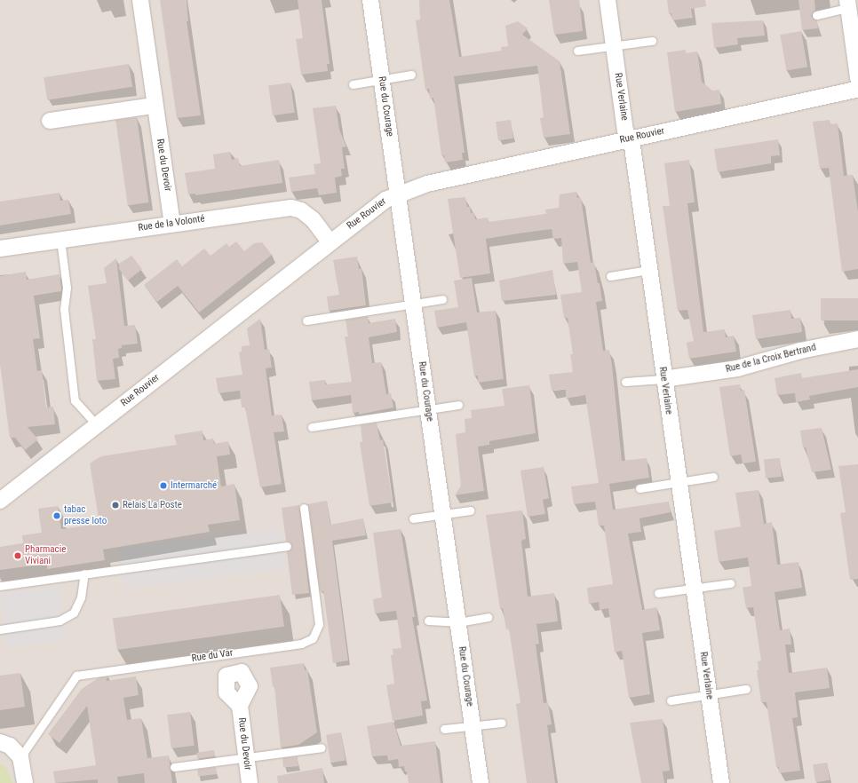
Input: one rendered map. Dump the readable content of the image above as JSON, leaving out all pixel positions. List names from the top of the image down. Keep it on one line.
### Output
{"streets":{"street":["Rue Verlaine","Rue du Courage","Rue Rouvier","Rue du Devoir","Rue de la Volonté","Rue de la Croix Bertrand"],"lane":["Rue du Var"]},"crossings":[["Rue Verlaine","Rue Rouvier"],["Rue Verlaine","Rue de la Croix Bertrand"],["Rue du Courage","Rue Rouvier"],["Rue Rouvier","Rue de la Volonté"],["Rue du Devoir","Rue de la Volonté"]],"places":["Intermarché","Relais La Poste","tabac presse loto","Pharmacie Viviani"]}
